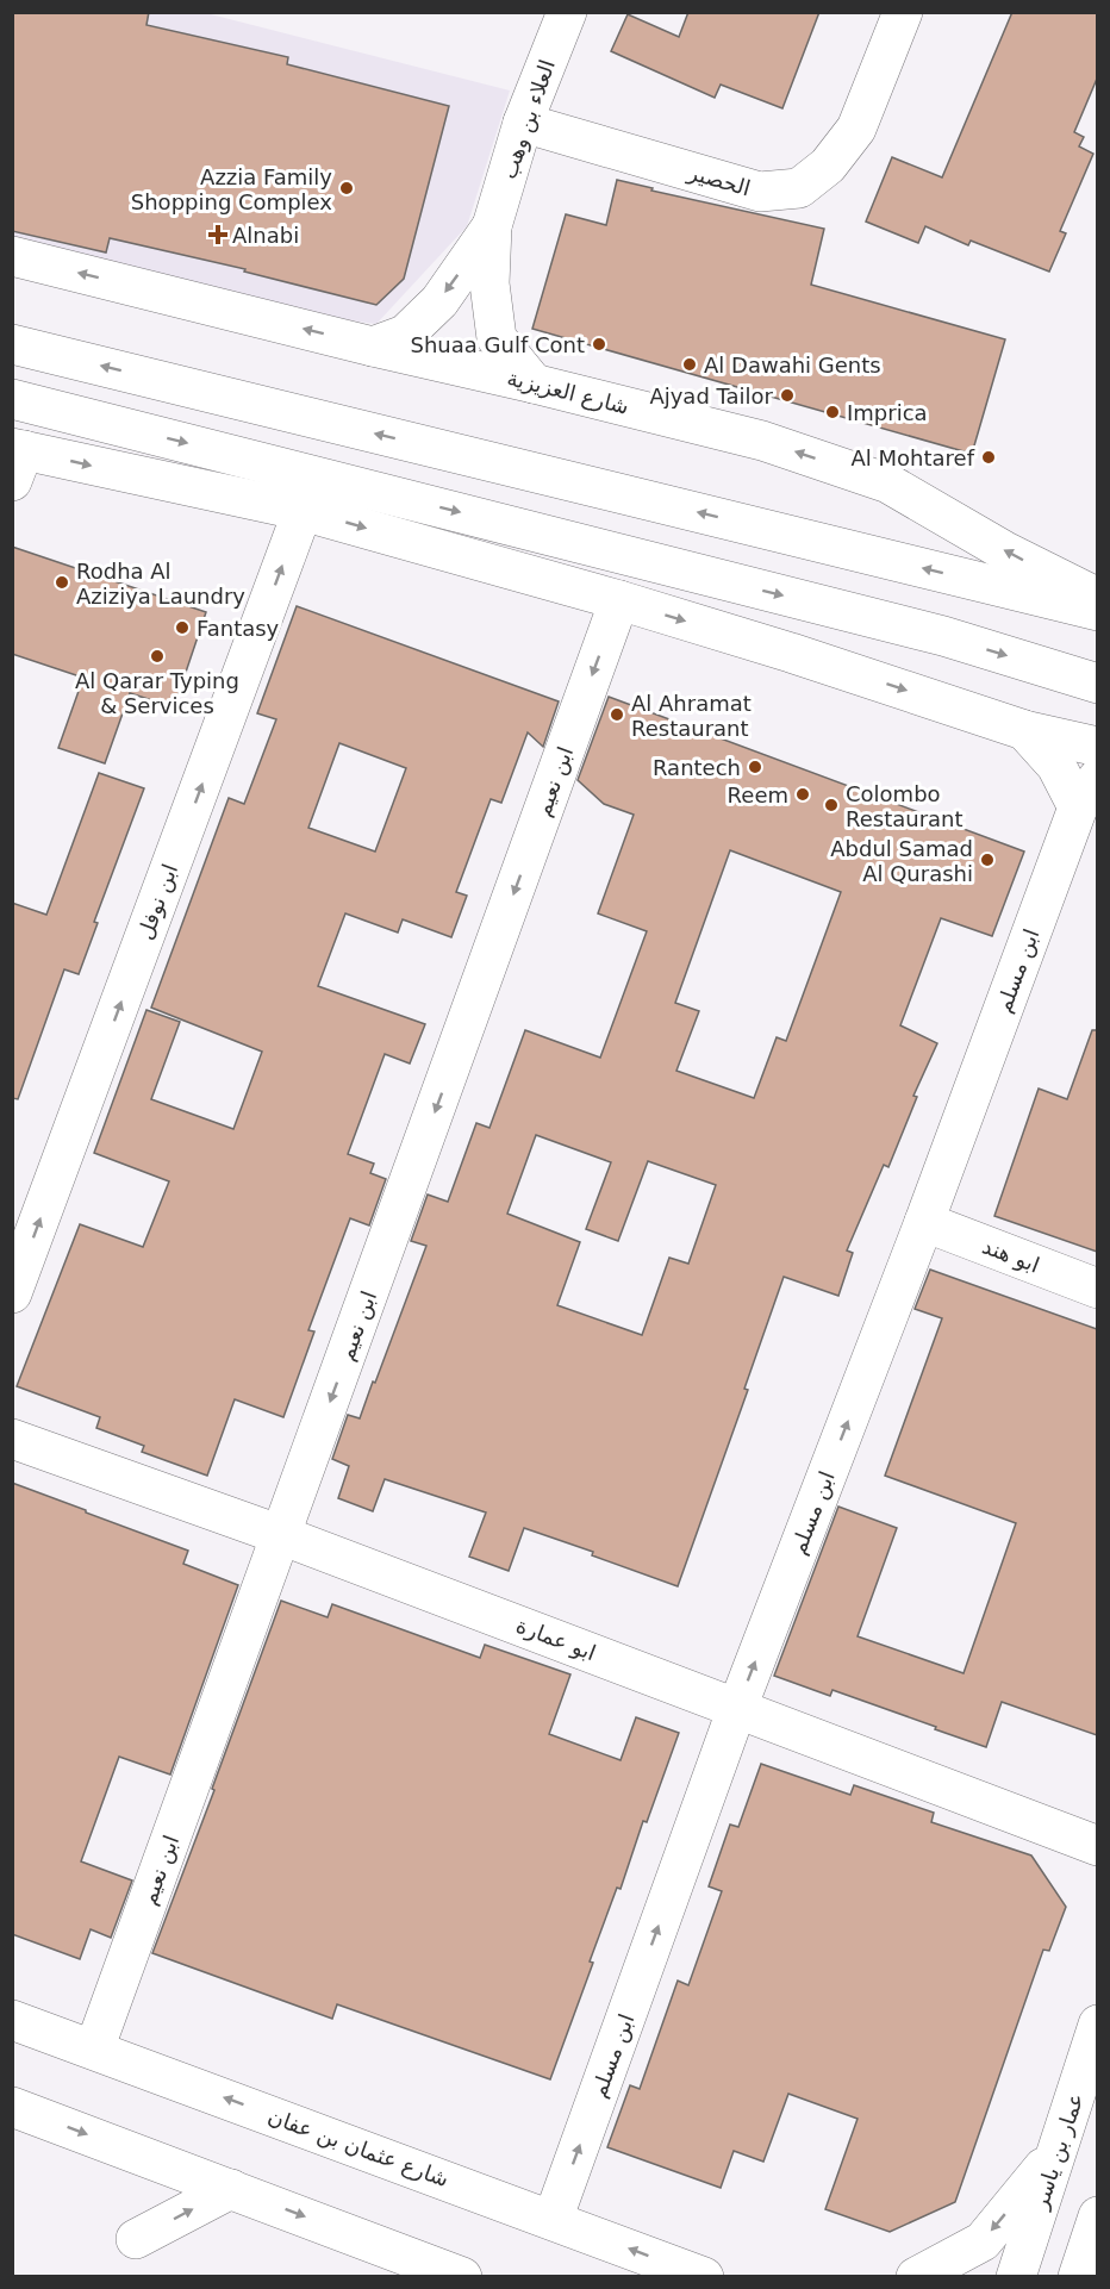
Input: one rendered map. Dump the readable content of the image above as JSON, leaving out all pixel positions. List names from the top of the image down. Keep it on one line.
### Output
{"streets":{"street":["العلاء بن وهب","الحصير","شارع العزيزية","ابن نعيم","ابن نوفل","ابن مسلم","ابو هند","ابو عمارة","شارع عثمان بن عفان","عمار بن ياسر"]},"crossings":[["العلاء بن وهب","الحصير"],["العلاء بن وهب","شارع العزيزية"],["ابن نعيم","ابو عمارة"],["ابن نعيم","شارع عثمان بن عفان"],["ابن مسلم","ابو هند"],["ابن مسلم","ابو عمارة"],["ابن مسلم","شارع عثمان بن عفان"]],"one_way":["ابن نعيم","ابن نوفل","ابن مسلم"],"places":{"other":["Azzia Family Shopping Complex","Shuaa Gulf Cont","Al Dawahi Gents","Ajyad Tailor","Imprica","Al Mohtaref","Rodha Al Aziziya Laundry","Fantasy","Al Qarar Typing & Services","Al Ahramat Restaurant","Rantech","Reem","Colombo Restaurant","Abdul Samad Al Qurashi"],"health":["Alnabi"]}}
